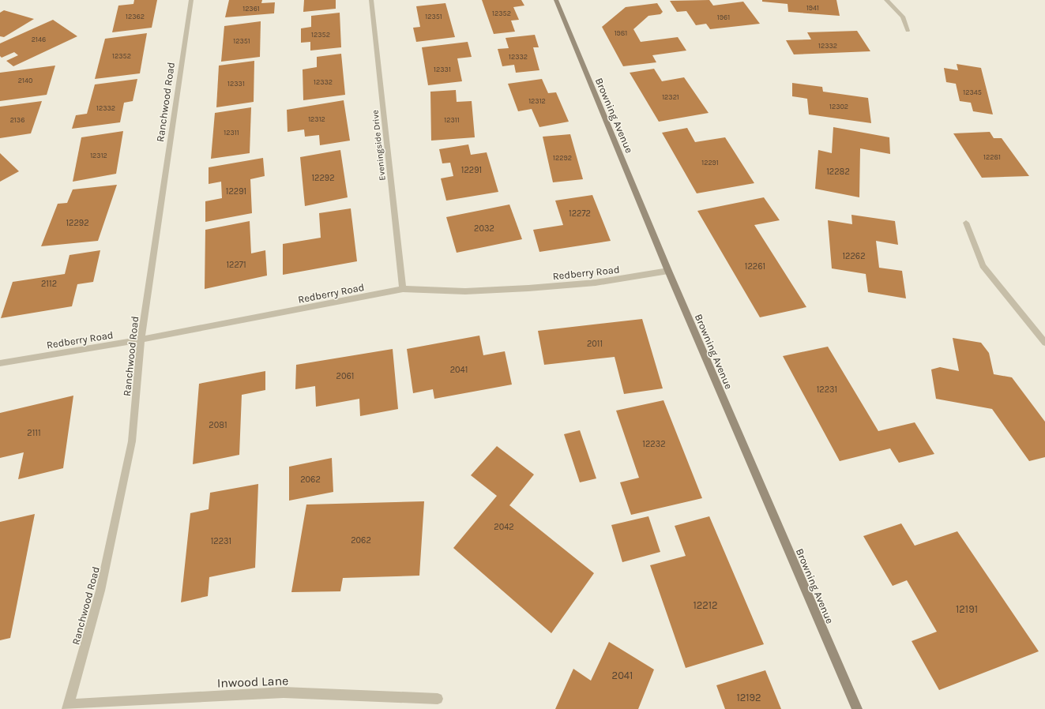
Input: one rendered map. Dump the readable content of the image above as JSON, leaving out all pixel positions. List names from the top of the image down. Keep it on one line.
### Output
{"streets":{"street":["Ranchwood Road","Browning Avenue","Eveningside Drive","Redberry Road","Inwood Lane"]},"crossings":[["Ranchwood Road","Redberry Road"],["Ranchwood Road","Inwood Lane"],["Browning Avenue","Redberry Road"],["Eveningside Drive","Redberry Road"]],"house_numbers":["1941","12361","12352","12362","12351","1961","1981","12352","2146","12351","12332","12352","12332","12331","2140","12332","12331","12345","12321","12312","12302","12332","12312","2136","12311","12311","12312","12281","12292","12291","12291","12282","12292","12291","12272","12292","2032","12262","12271","12261","2112","2011","2041","2061","12231","2081","2111","12232","2062","2042","2062","12231","12212","12191","2041","12192"]}
